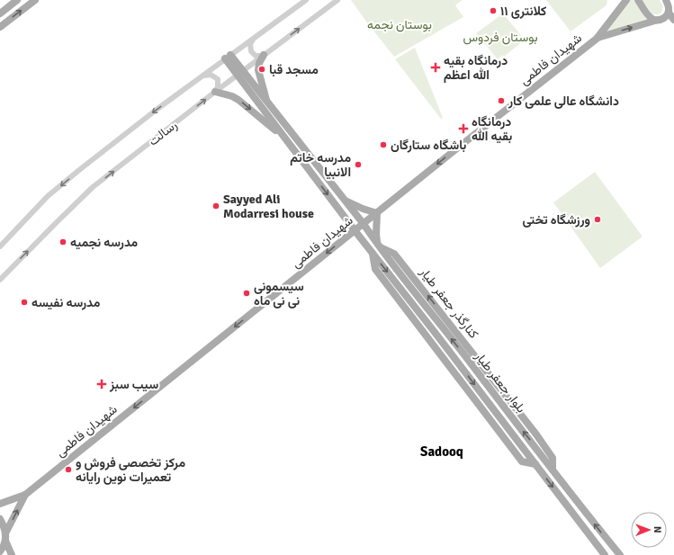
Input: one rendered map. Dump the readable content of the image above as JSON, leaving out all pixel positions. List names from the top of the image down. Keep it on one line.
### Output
{"streets":{"main road":["شهیدان فاطمی","بلوار جعفر طیار"],"street":["رسالت"]},"crossings":[["شهیدان فاطمی","بلوار جعفر طیار"],["رسالت","بلوار جعفر طیار"]],"one_way":["شهیدان فاطمی"],"districts":["Sadooq"],"parks":["بوستان نجمه","بوستان فردوس"],"places":{"other":["کلانتری ۱۱","مسجد قبا","دانشگاه عالی علمی کار","باشگاه ستارگان","مدرسه خاتم الانبیا","Sayyed Ali Modarresi house","ورزشگاه تختی","مدرسه نجمیه","سیسمونی نی نی ماه","مدرسه نفیسه","مرکز تخصصی فروش و تعمیرات نوین رایانه"],"health":["درمانگاه بقیه الله اعظم","درمانگاه بقیه الله","سیب سبز"]},"north":"right"}
